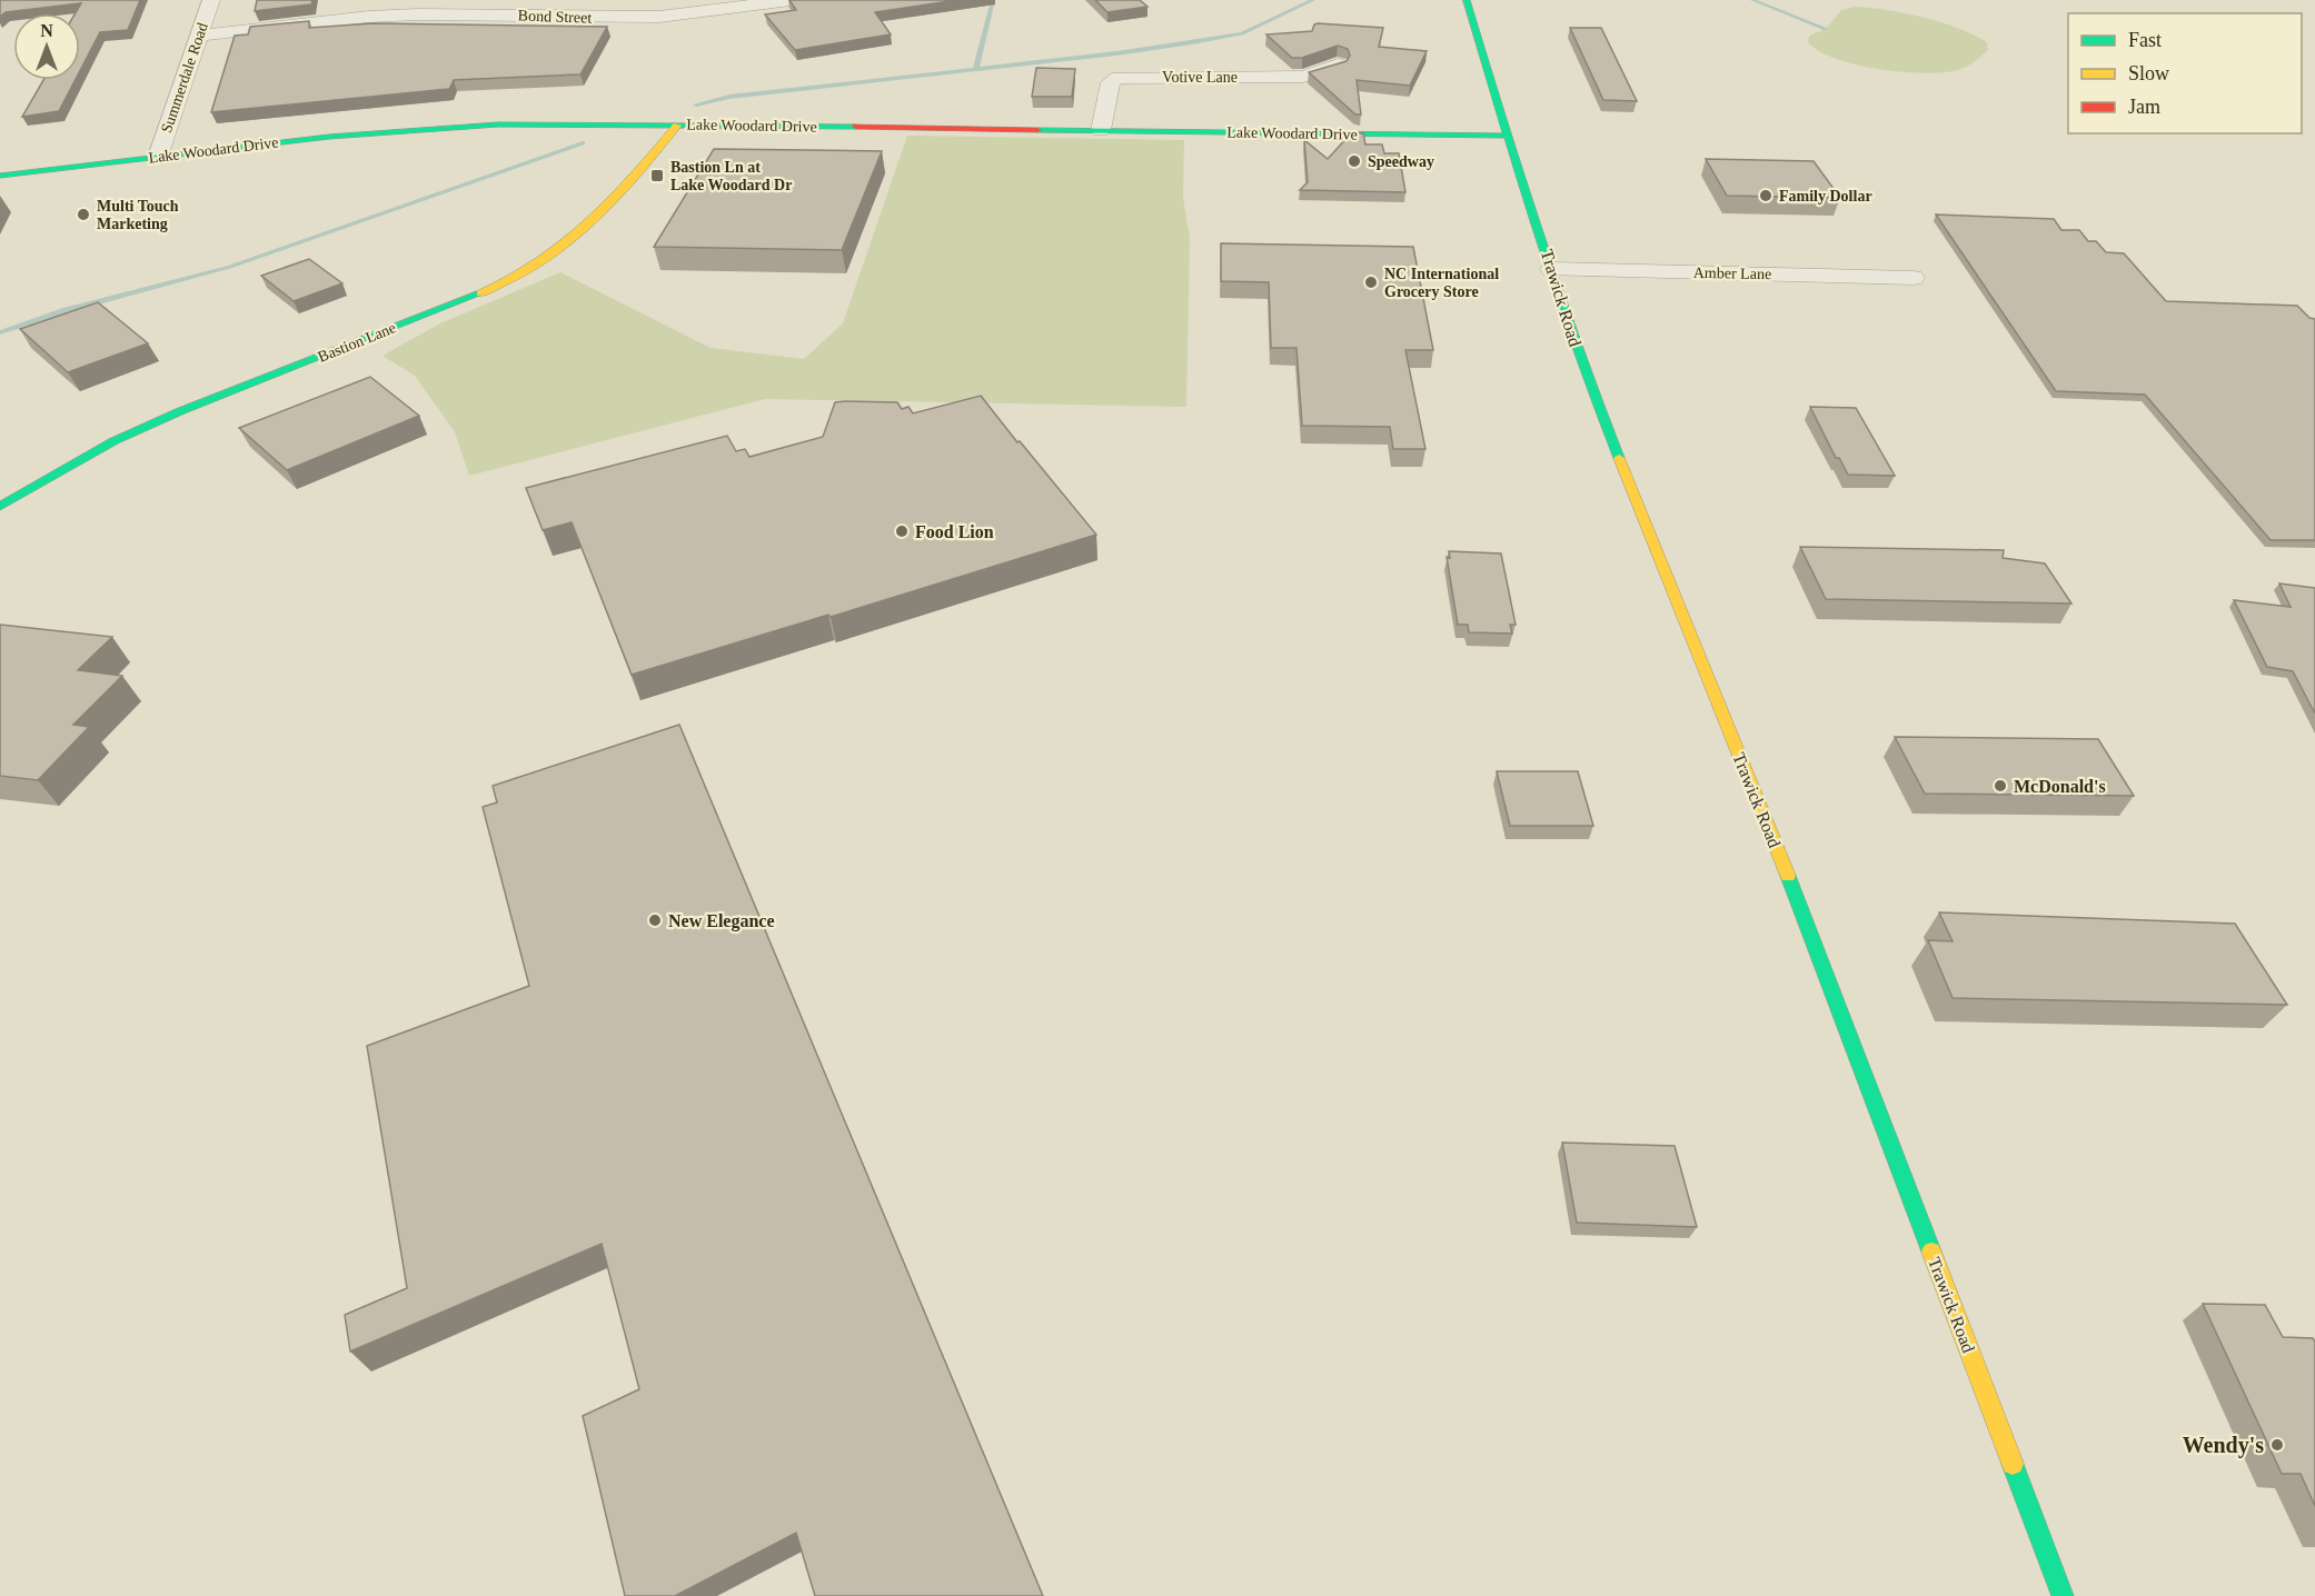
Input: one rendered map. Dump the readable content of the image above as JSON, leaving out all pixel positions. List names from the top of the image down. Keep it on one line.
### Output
{"streets":{"street":["Bond Street","Votive Lane","Summerdale Road","Lake Woodard Drive","Amber Lane","Trawick Road","Bastion Lane"]},"crossings":[["Bond Street","Summerdale Road"],["Votive Lane","Lake Woodard Drive"],["Summerdale Road","Lake Woodard Drive"],["Lake Woodard Drive","Trawick Road"],["Lake Woodard Drive","Bastion Lane"],["Amber Lane","Trawick Road"]],"places":{"other":["Speedway","Family Dollar","Multi Touch Marketing","NC International Grocery Store","Food Lion","McDonald's","New Elegance","Wendy's"],"transit":["Bastion Ln at Lake Woodard Dr"]},"legend":["Fast","Slow","Jam"],"north":"top"}
